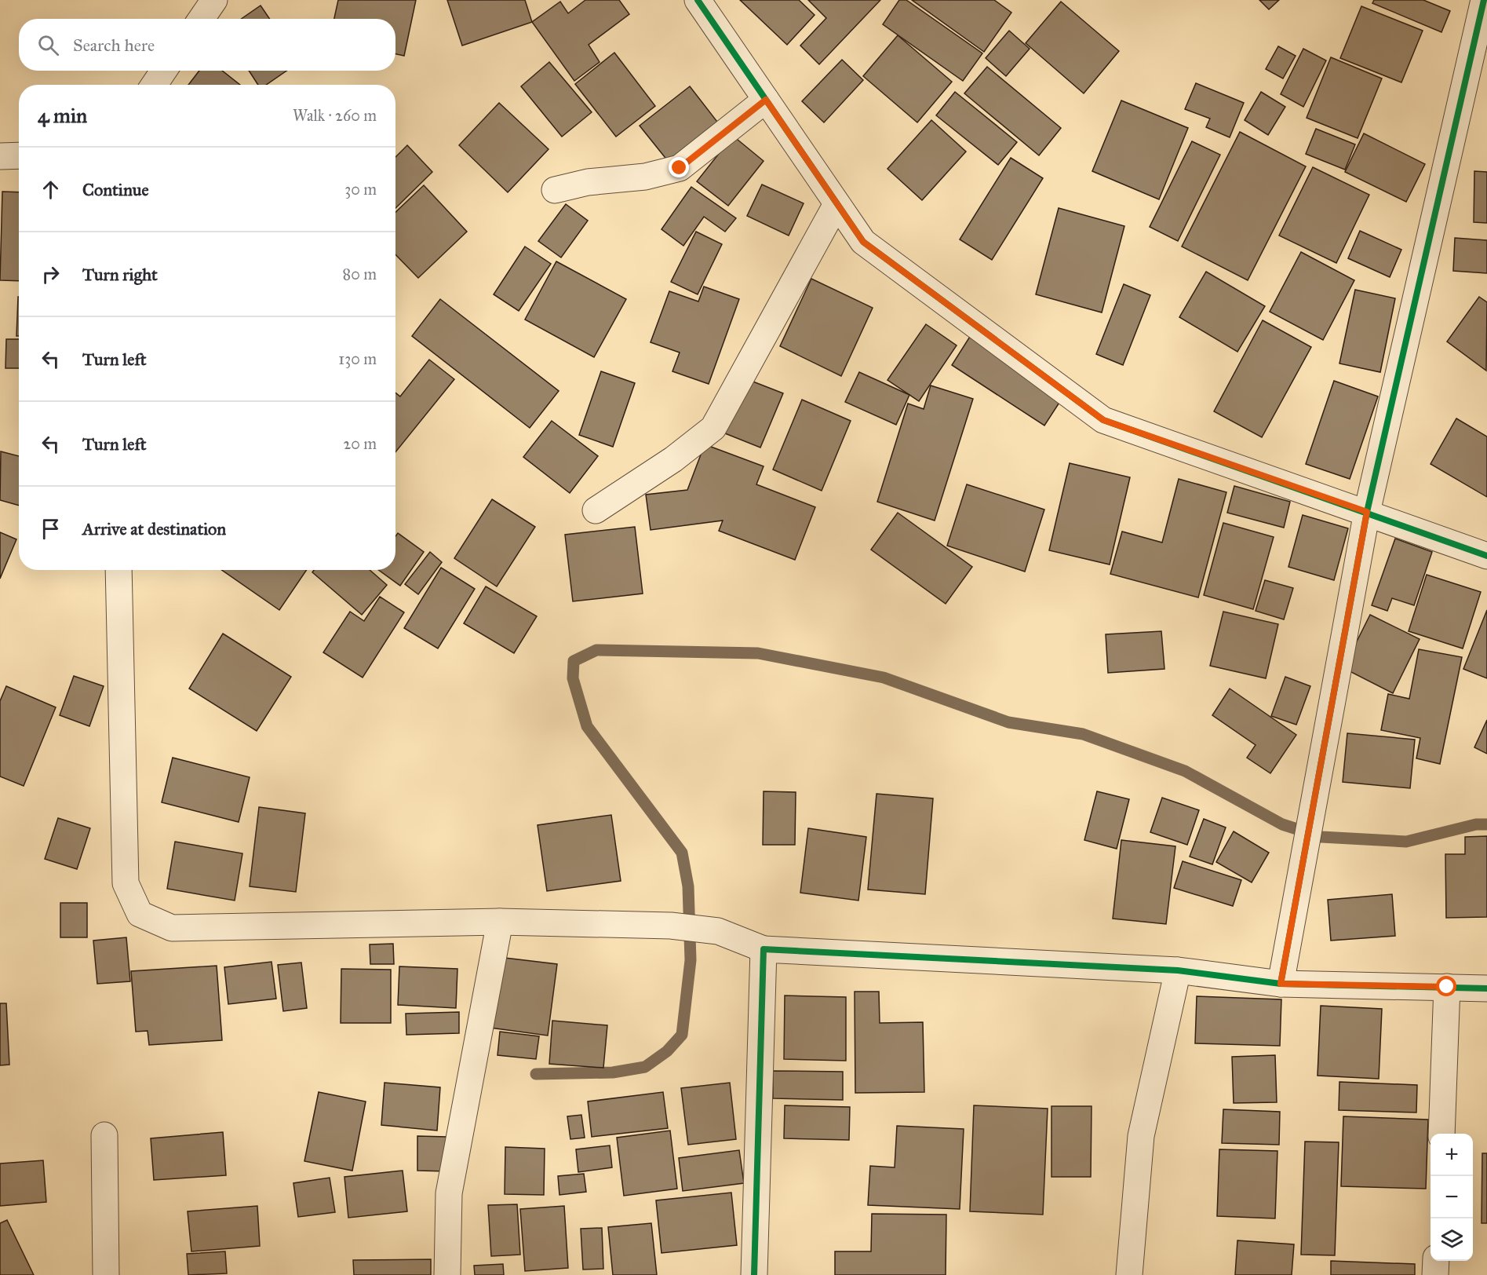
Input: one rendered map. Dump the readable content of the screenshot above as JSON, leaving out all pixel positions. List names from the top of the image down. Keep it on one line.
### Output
{"page":{"search":"Search here","heading":["4 min","Walk · 260 m"],"list":[["Continue","30 m"],["Turn right","80 m"],["Turn left","130 m"],["Turn left","20 m"],"Arrive at destination"],"map_buttons":["+","−"]}}
